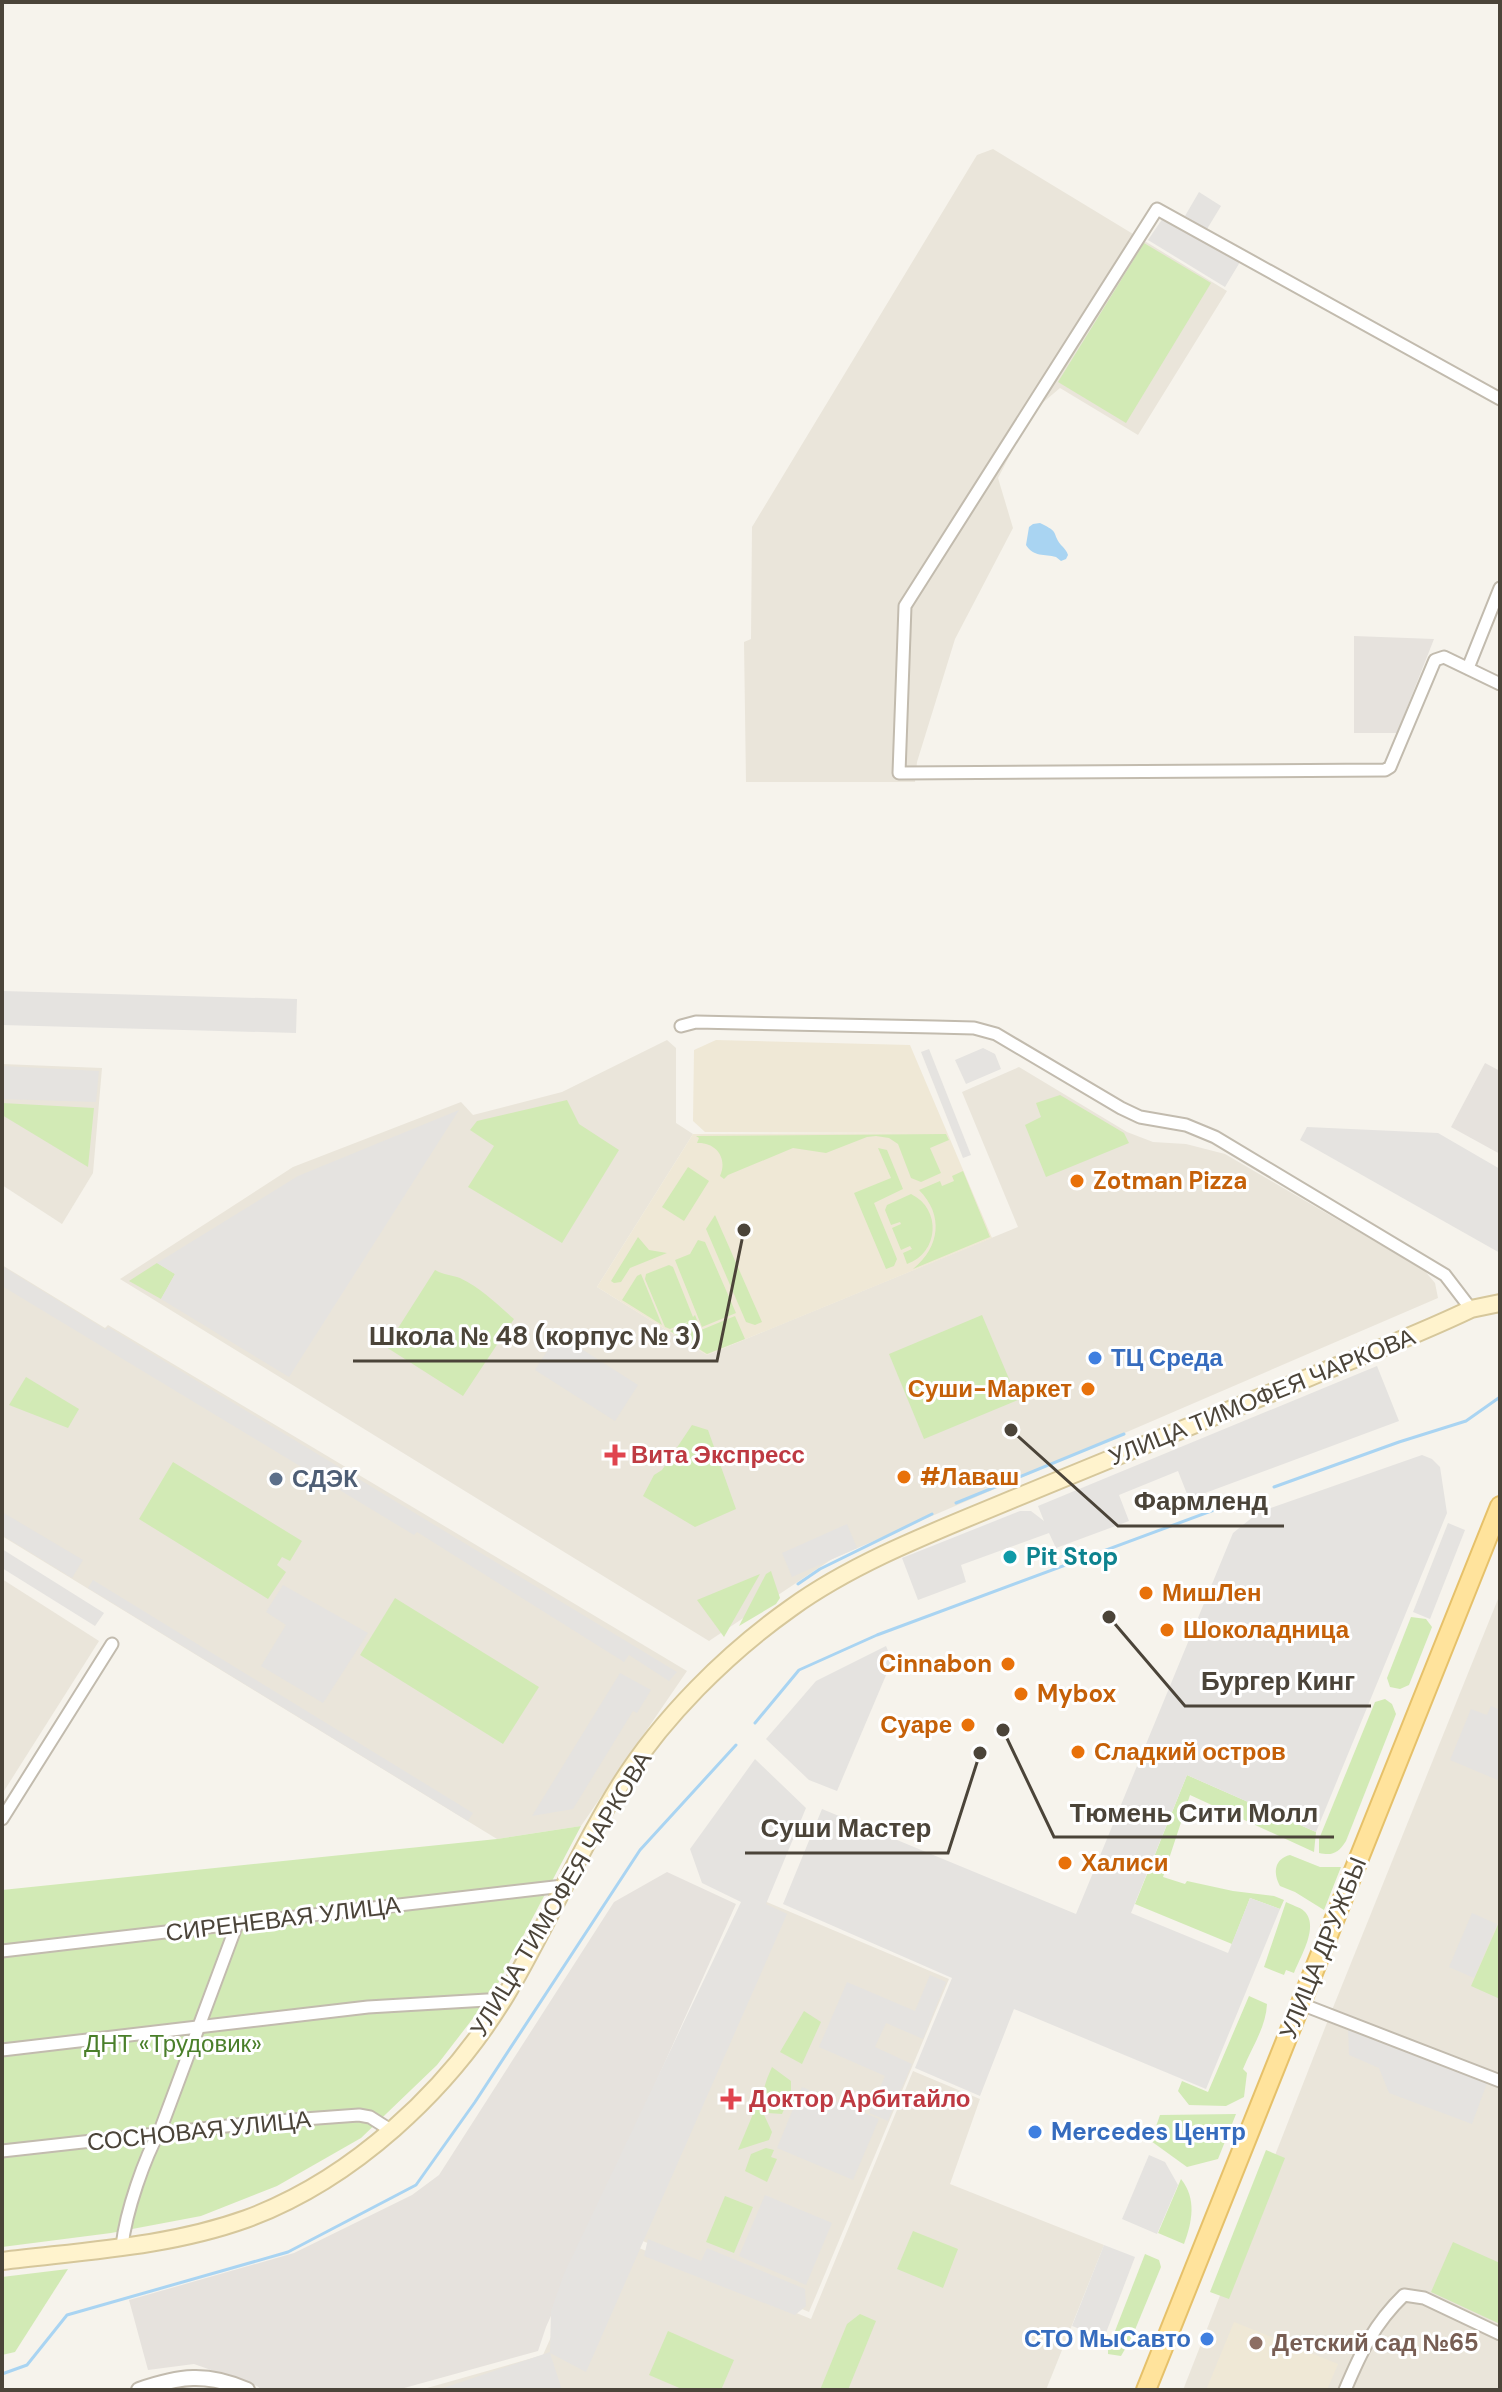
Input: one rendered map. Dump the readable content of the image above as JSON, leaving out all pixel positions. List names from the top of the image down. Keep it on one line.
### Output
{"streets":{"main road":["УЛИЦА ТИМОФЕЯ ЧАРКОВА","УЛИЦА ДРУЖБЫ"],"street":["СИРЕНЕВАЯ УЛИЦА","СОСНОВАЯ УЛИЦА"]},"crossings":[["УЛИЦА ТИМОФЕЯ ЧАРКОВА","СИРЕНЕВАЯ УЛИЦА"],["УЛИЦА ТИМОФЕЯ ЧАРКОВА","СОСНОВАЯ УЛИЦА"]],"parks":["ДНТ «Трудовик»"],"places":{"other":["Zotman Pizza","Школа № 48 (корпус № 3)","ТЦ Среда","Суши-Маркет","Фармленд","#Лаваш","СДЭК","Pit Stop","МишЛен","Бургер Кинг","Шоколадница","Cinnabon","Mybox","Суаре","Тюмень Сити Молл","Сладкий остров","Суши Мастер","Халиси","Mercedes Центр","СТО МыСавто","Детский сад №65"],"health":["Вита Экспресс","Доктор Арбитайло"]}}
